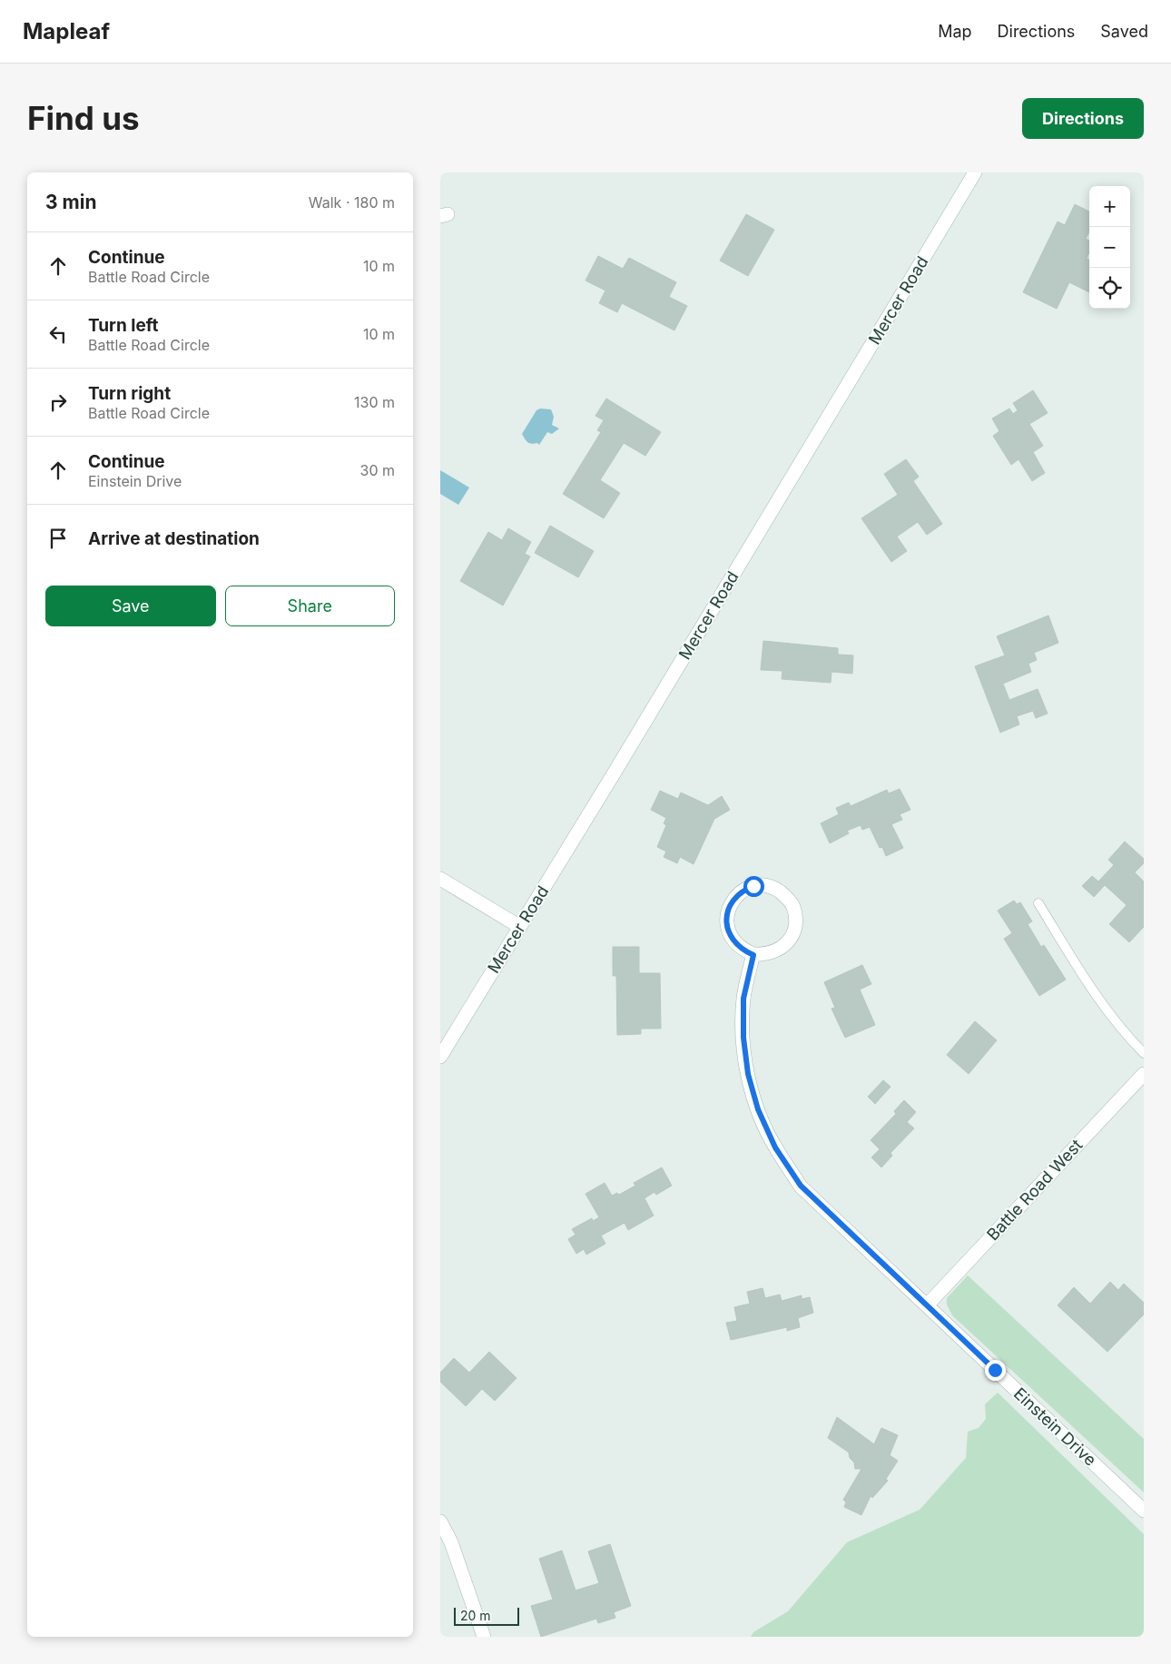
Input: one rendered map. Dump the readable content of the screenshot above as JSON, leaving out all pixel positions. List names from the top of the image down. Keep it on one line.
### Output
{"streets":{"street":["Mercer Road","Battle Road West","Einstein Drive"]},"crossings":[["Battle Road West","Einstein Drive"]],"scale_bar":"20 m","page":{"header":"Mapleaf","nav":["Map","Directions","Saved"],"buttons":["Directions",["Save","Share"]],"title":"Find us","heading":["3 min","Walk · 180 m"],"map_buttons":["+","−"],"list":[["Continue","Battle Road Circle","10 m"],["Turn left","Battle Road Circle","10 m"],["Turn right","Battle Road Circle","130 m"],["Continue","Einstein Drive","30 m"],"Arrive at destination"],"scale":"20 m"}}
